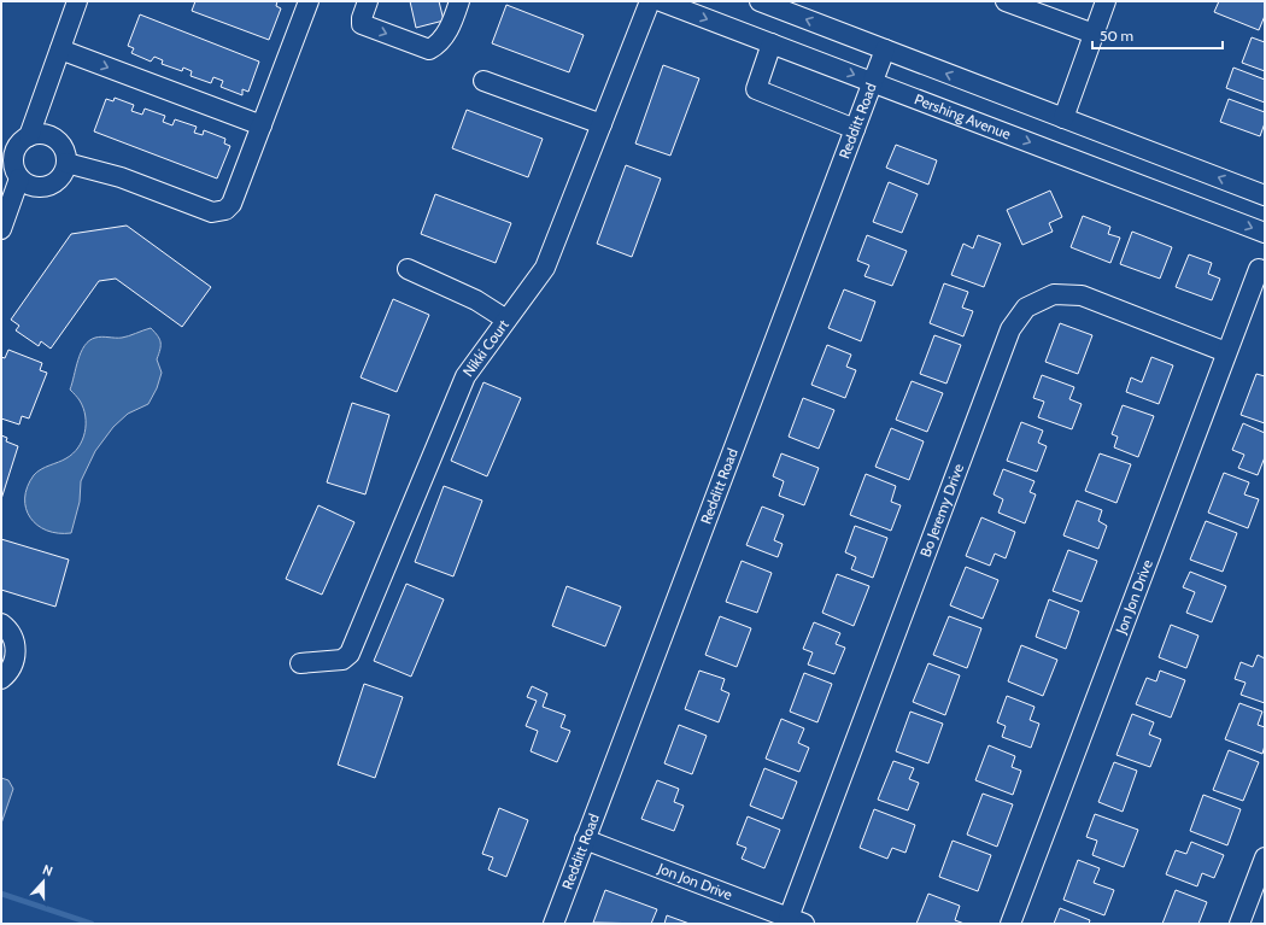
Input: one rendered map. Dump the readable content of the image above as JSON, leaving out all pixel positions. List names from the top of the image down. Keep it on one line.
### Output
{"streets":{"street":["Pershing Avenue","Redditt Road","Nikki Court","Bo Jeremy Drive","Jon Jon Drive"]},"crossings":[["Pershing Avenue","Redditt Road"],["Redditt Road","Jon Jon Drive"],["Bo Jeremy Drive","Jon Jon Drive"]],"scale_bar":"50 m","north":"top"}
